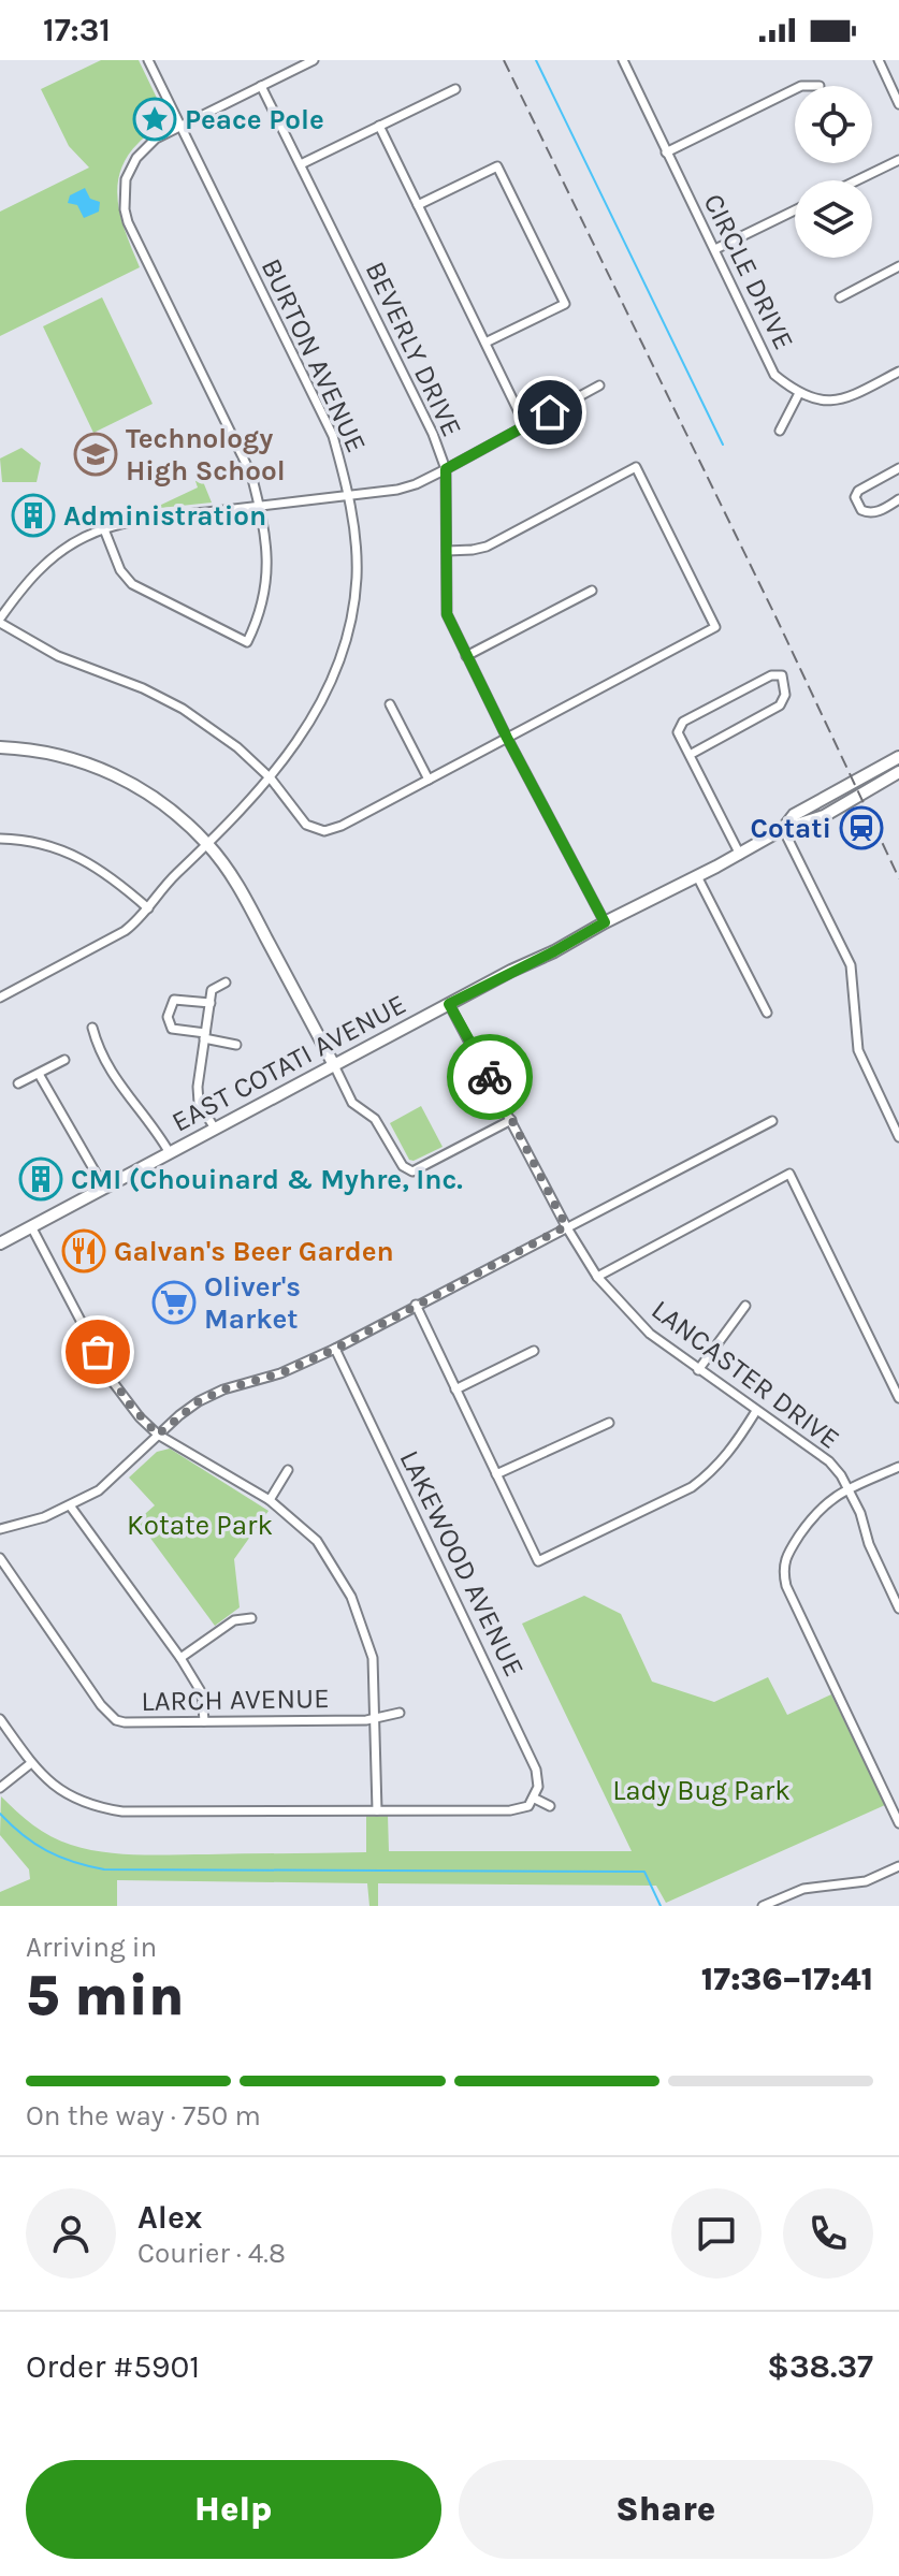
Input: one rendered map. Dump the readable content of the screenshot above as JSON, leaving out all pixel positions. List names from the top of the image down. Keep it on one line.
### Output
{"streets":{"main road":["EAST COTATI AVENUE"],"street":["CIRCLE DRIVE","BEVERLY DRIVE","BURTON AVENUE","LANCASTER DRIVE","LAKEWOOD AVENUE","LARCH AVENUE"]},"crossings":[["BEVERLY DRIVE","EAST COTATI AVENUE"],["EAST COTATI AVENUE","LANCASTER DRIVE"]],"parks":["Kotate Park","Lady Bug Park"],"places":{"place":["Peace Pole"],"school or university":["Technology High School"],"building":["Administration","CMI (Chouinard & Myhre, Inc."],"station":["Cotati"],"restaurant":["Galvan's Beer Garden"],"supermarket":["Oliver's Market"]},"page":{"status":"17:31","heading":["5 min","Arriving in","17:36–17:41"],"panel":["Alex","Courier · 4.8","Order #5901","$38.37"],"bar":"On the way · 750 m","buttons":["Help","Share"]}}
